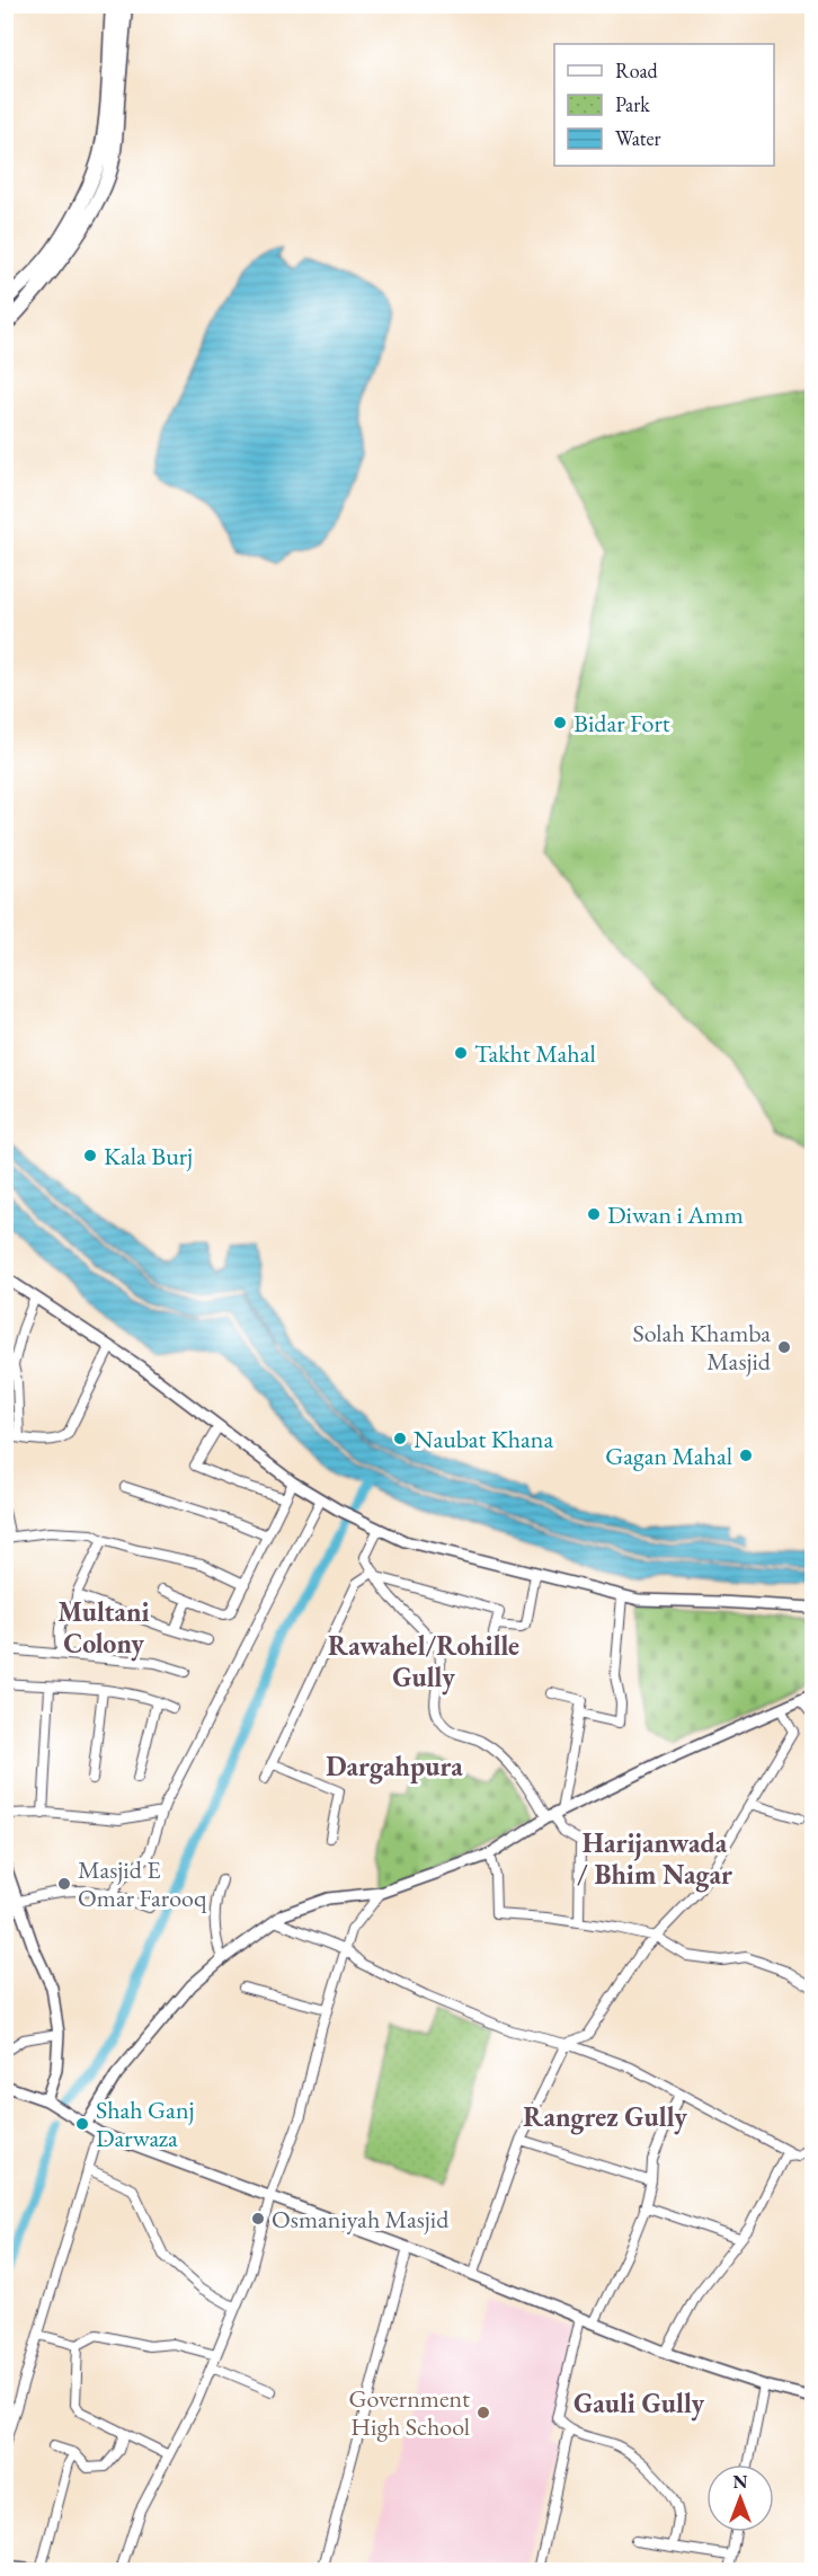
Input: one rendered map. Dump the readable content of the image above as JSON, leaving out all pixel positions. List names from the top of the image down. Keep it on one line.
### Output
{"districts":["Multani Colony","Rawahel/Rohille Gully","Dargahpura","Harijanwada / Bhim Nagar","Rangrez Gully","Gauli Gully"],"places":["Bidar Fort","Takht Mahal","Kala Burj","Diwan i Amm","Solah Khamba Masjid","Naubat Khana","Gagan Mahal","Masjid E Omar Farooq","Shah Ganj Darwaza","Osmaniyah Masjid","Government High School"],"legend":["Road","Park","Water"],"north":"top"}
